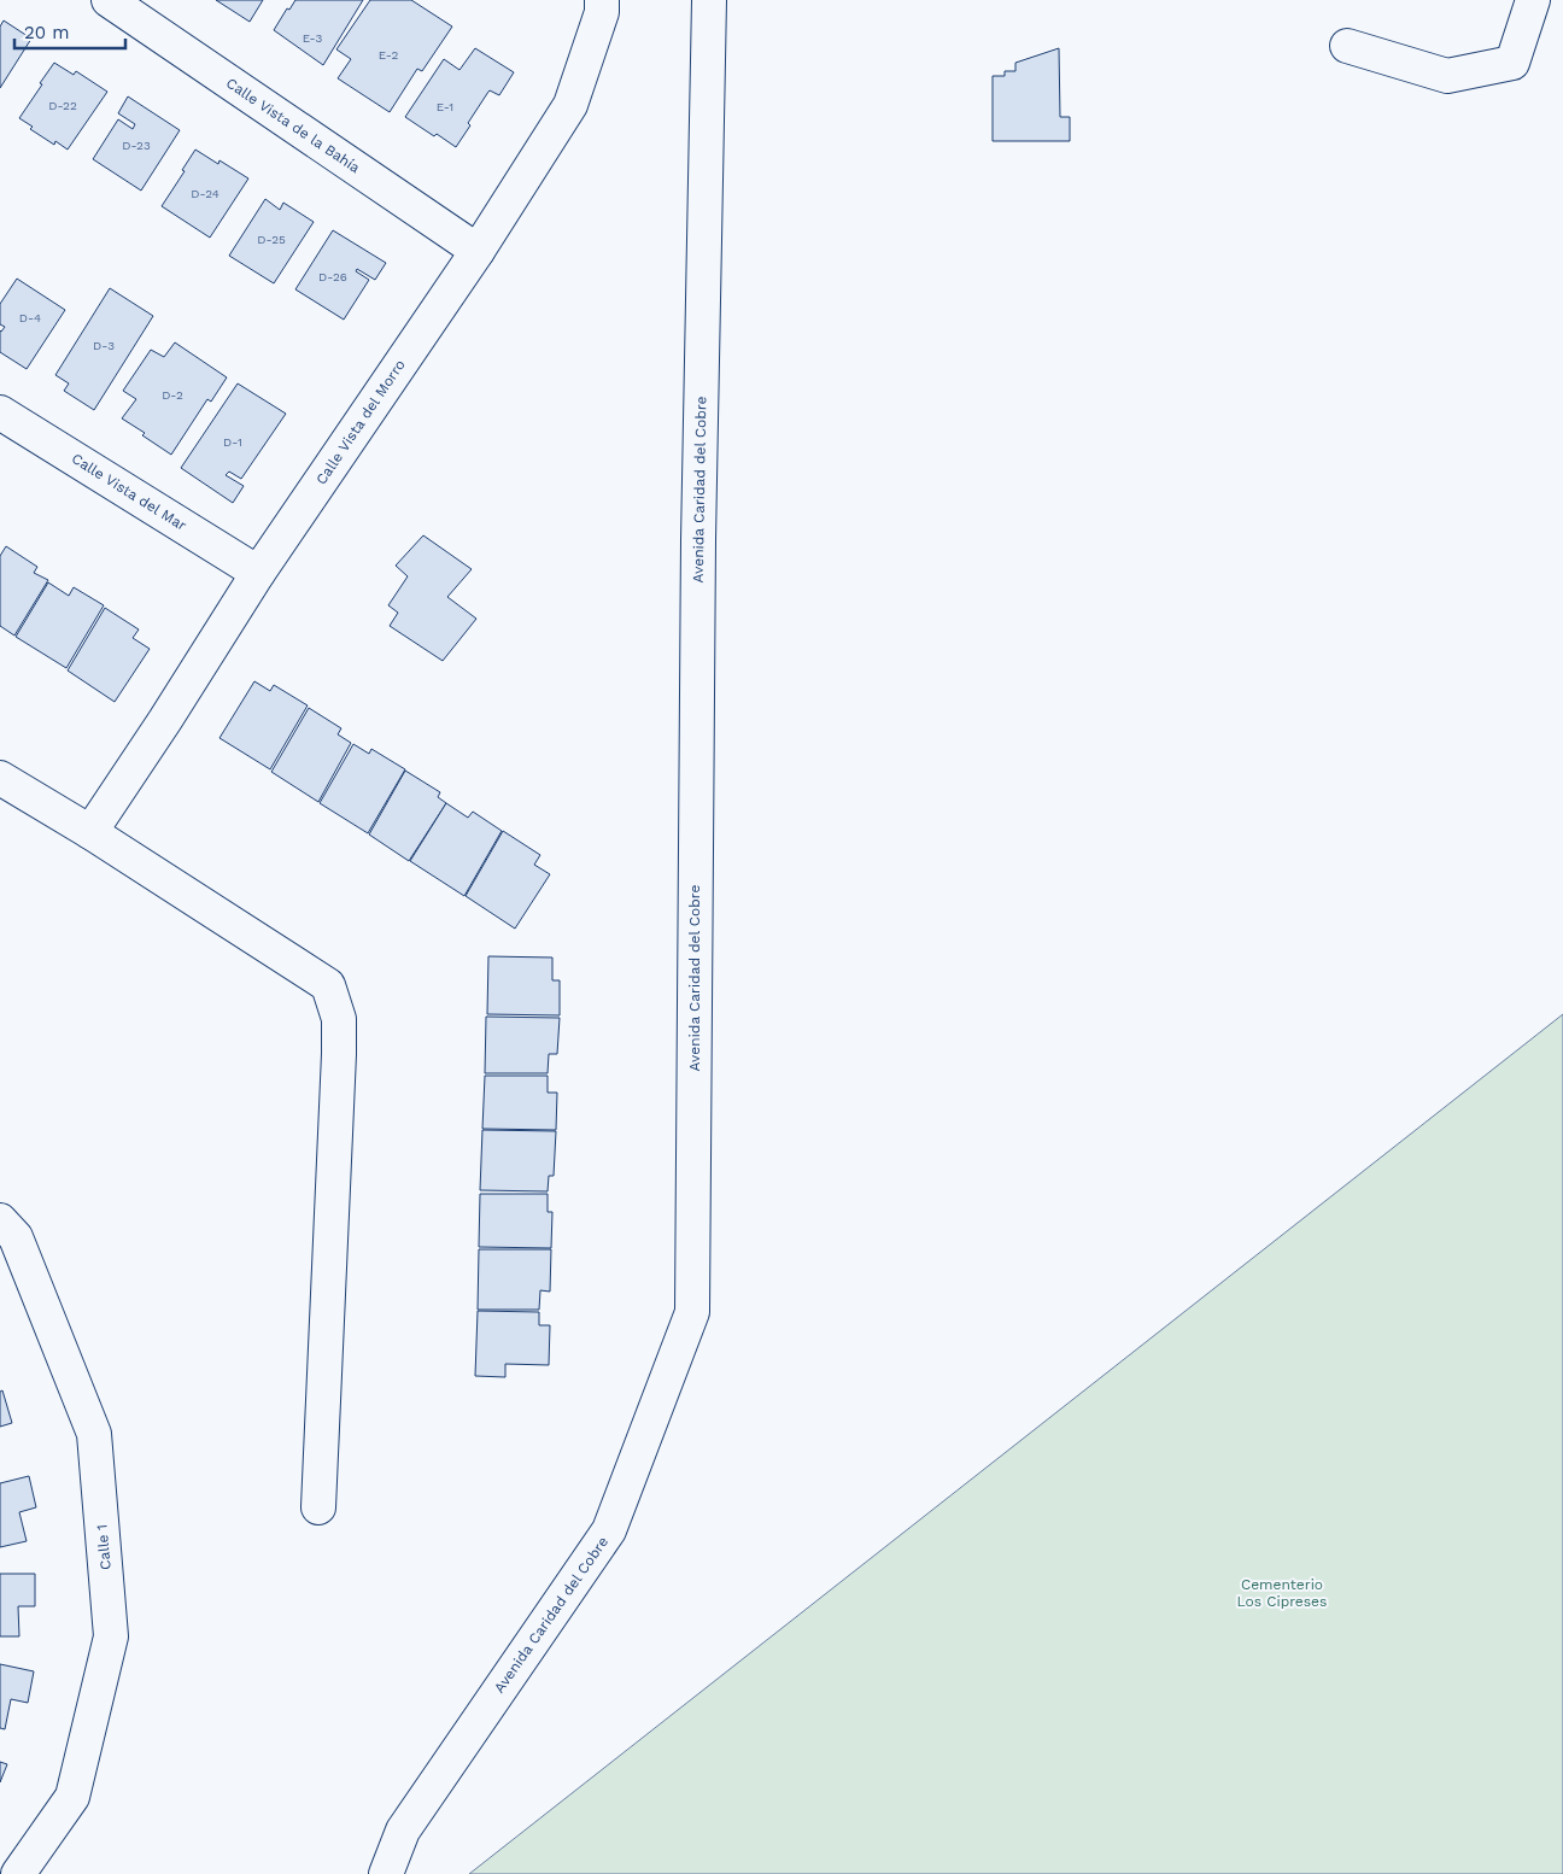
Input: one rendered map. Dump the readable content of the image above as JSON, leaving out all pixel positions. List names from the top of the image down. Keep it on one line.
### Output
{"streets":{"street":["Calle Vista de la Bahía","Calle Vista del Morro","Avenida Caridad del Cobre","Calle Vista del Mar","Calle 1"]},"crossings":[["Calle Vista de la Bahía","Calle Vista del Morro"],["Calle Vista del Morro","Calle Vista del Mar"]],"parks":["Cementerio Los Cipreses"],"house_numbers":["E-3","E-2","D-22","E-1","D-23","D-24","D-25","D-26","D-4","D-3","D-2","D-1"],"scale_bar":"20 m"}
